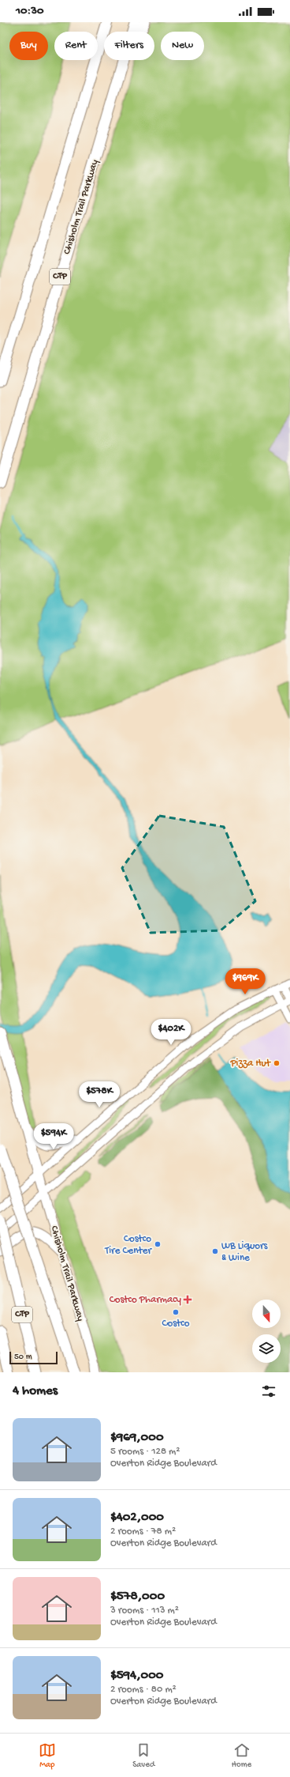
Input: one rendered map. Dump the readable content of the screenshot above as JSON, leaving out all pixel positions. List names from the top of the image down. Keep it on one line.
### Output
{"streets":{"highway":["Chisholm Trail Parkway","CTP"]},"places":{"other":["Pizza Hut","Costco Tire Center","WB Liquors & Wine","Costco"],"health":["Costco Pharmacy"]},"scale_bar":"50 m","north":"bottom","page":{"status":"10:30","chip":["Buy","Rent","Filters","New"],"price":["$969K","$402K","$578K","$594K"],"scale":"50 m","heading":"4 homes","list":[{"name":"$969,000","note":"5 rooms · 128 m² · Overton Ridge Boulevard"},{"name":"$402,000","note":"2 rooms · 78 m² · Overton Ridge Boulevard"},{"name":"$578,000","note":"3 rooms · 113 m² · Overton Ridge Boulevard"},{"name":"$594,000","note":"2 rooms · 80 m² · Overton Ridge Boulevard"}],"tabs":["Map","Saved","Home"]}}
